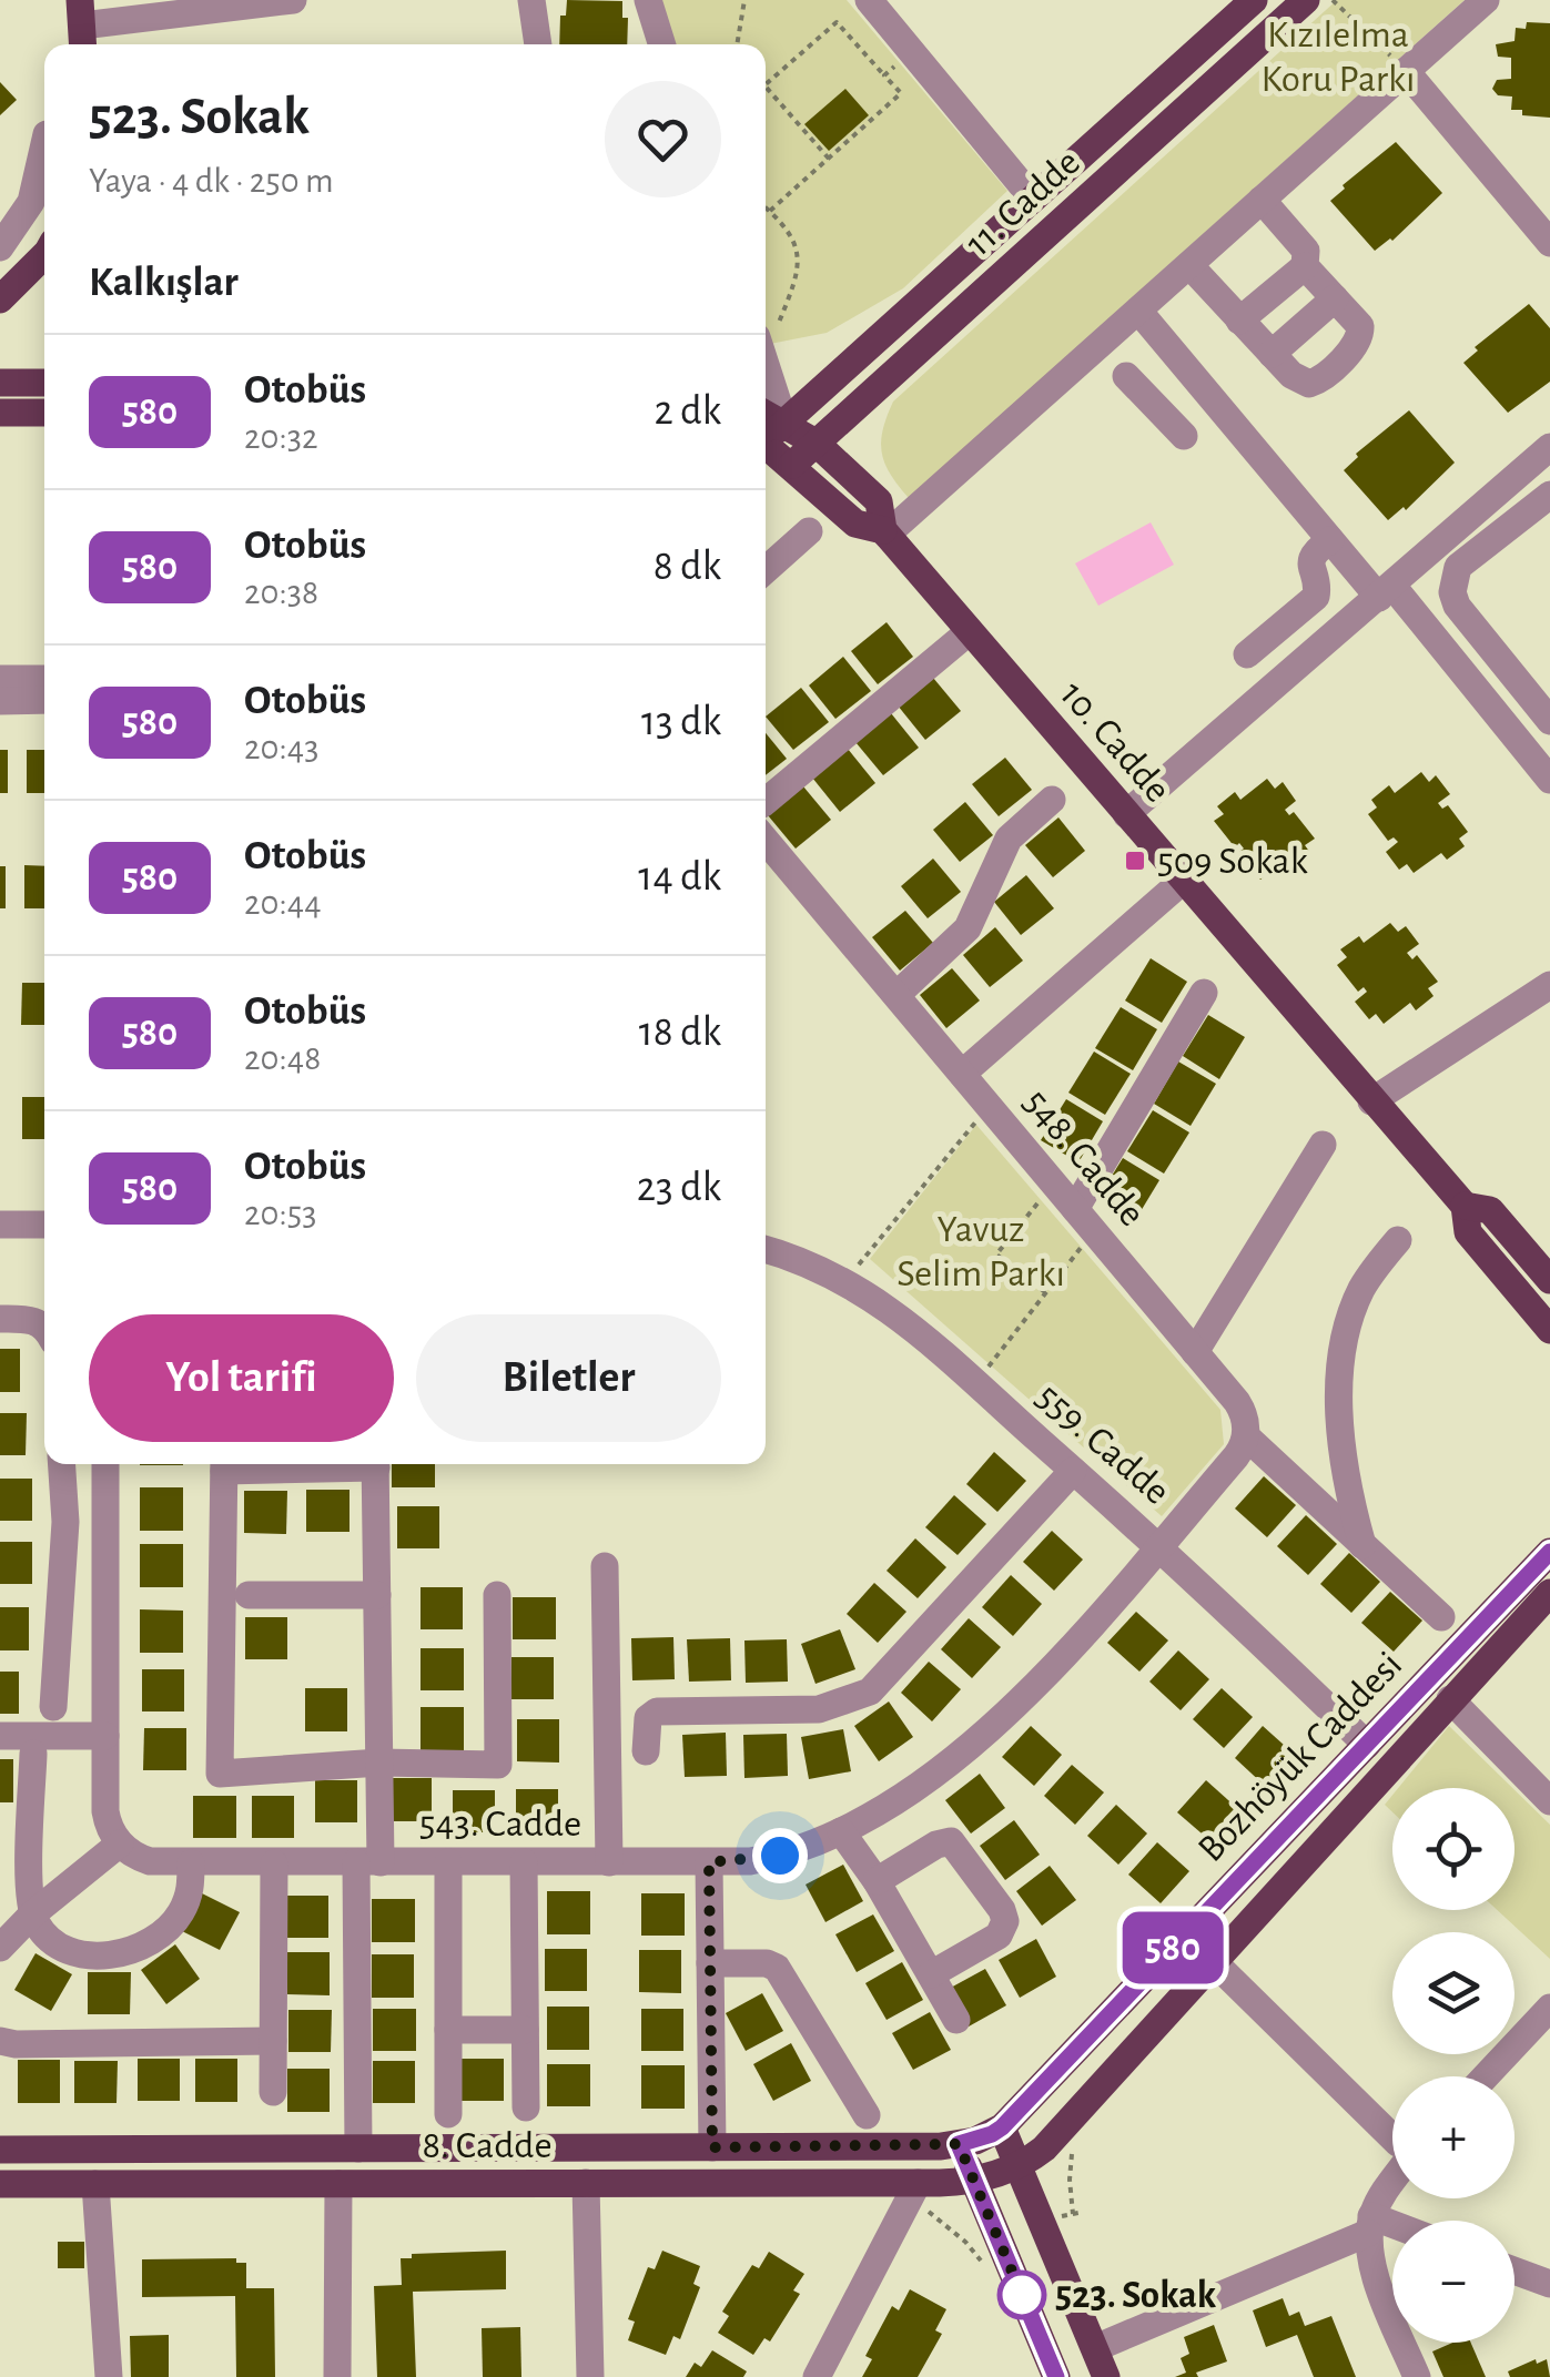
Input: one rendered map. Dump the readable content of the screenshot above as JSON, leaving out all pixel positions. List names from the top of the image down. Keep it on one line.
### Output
{"streets":{"main road":["11. Cadde","10. Cadde","Bozhöyük Caddesi","8. Cadde"],"street":["548. Cadde","559. Cadde","543. Cadde"]},"crossings":[["11. Cadde","10. Cadde"],["559. Cadde","Bozhöyük Caddesi"],["559. Cadde","543. Cadde"],["Bozhöyük Caddesi","8. Cadde"]],"parks":["Kızılelma Koru Parkı","Yavuz Selim Parkı"],"places":{"transit":["509 Sokak"],"other":["523. Sokak"]},"lines":["bus line 580"],"page":{"on_map":"580","heading":[["523. Sokak","Yaya · 4 dk · 250 m"],"Kalkışlar"],"list":[{"mark":"580","name":"Otobüs","note":"20:32","value":"2 dk"},{"mark":"580","name":"Otobüs","note":"20:38","value":"8 dk"},{"mark":"580","name":"Otobüs","note":"20:43","value":"13 dk"},{"mark":"580","name":"Otobüs","note":"20:44","value":"14 dk"},{"mark":"580","name":"Otobüs","note":"20:48","value":"18 dk"},{"mark":"580","name":"Otobüs","note":"20:53","value":"23 dk"}],"buttons":["Yol tarifi","Biletler"],"map_buttons":["+","−"]}}
